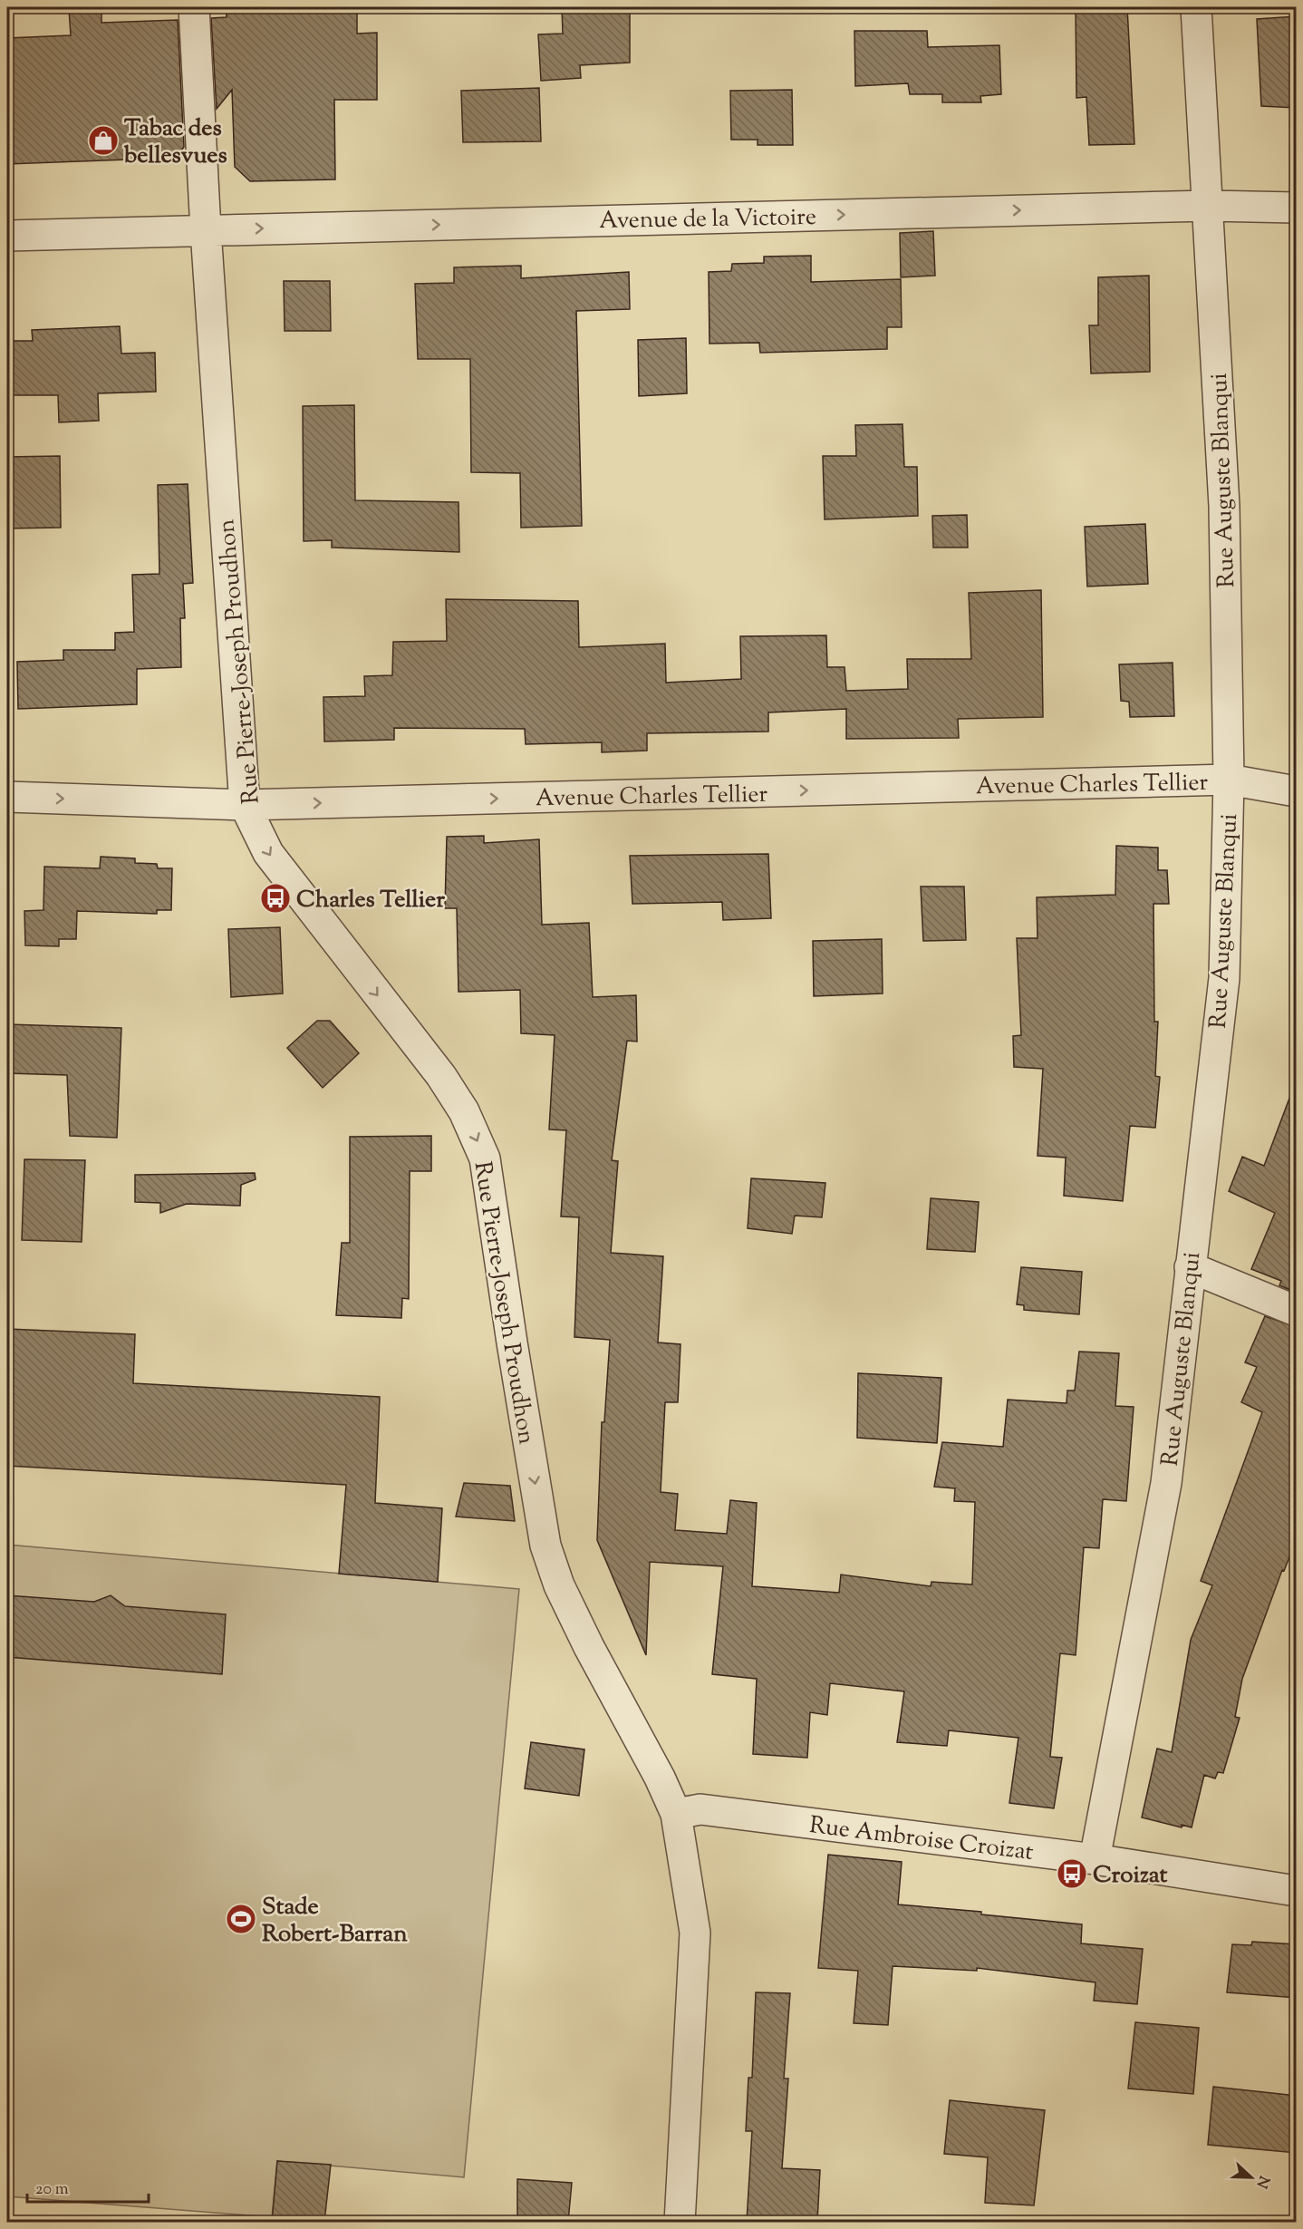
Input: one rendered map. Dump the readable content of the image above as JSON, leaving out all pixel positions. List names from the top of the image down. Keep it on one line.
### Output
{"streets":{"street":["Avenue de la Victoire","Rue Auguste Blanqui","Rue Pierre-Joseph Proudhon","Avenue Charles Tellier","Rue Ambroise Croizat"]},"crossings":[["Avenue de la Victoire","Rue Auguste Blanqui"],["Avenue de la Victoire","Rue Pierre-Joseph Proudhon"],["Rue Auguste Blanqui","Avenue Charles Tellier"],["Rue Auguste Blanqui","Rue Ambroise Croizat"],["Rue Pierre-Joseph Proudhon","Avenue Charles Tellier"],["Rue Pierre-Joseph Proudhon","Rue Ambroise Croizat"]],"one_way":["Avenue de la Victoire","Rue Pierre-Joseph Proudhon","Avenue Charles Tellier"],"places":{"shop":["Tabac des bellesvues"],"bus stop":["Charles Tellier","Croizat"],"sports":["Stade Robert-Barran"]},"scale_bar":"20 m","north":"right"}
